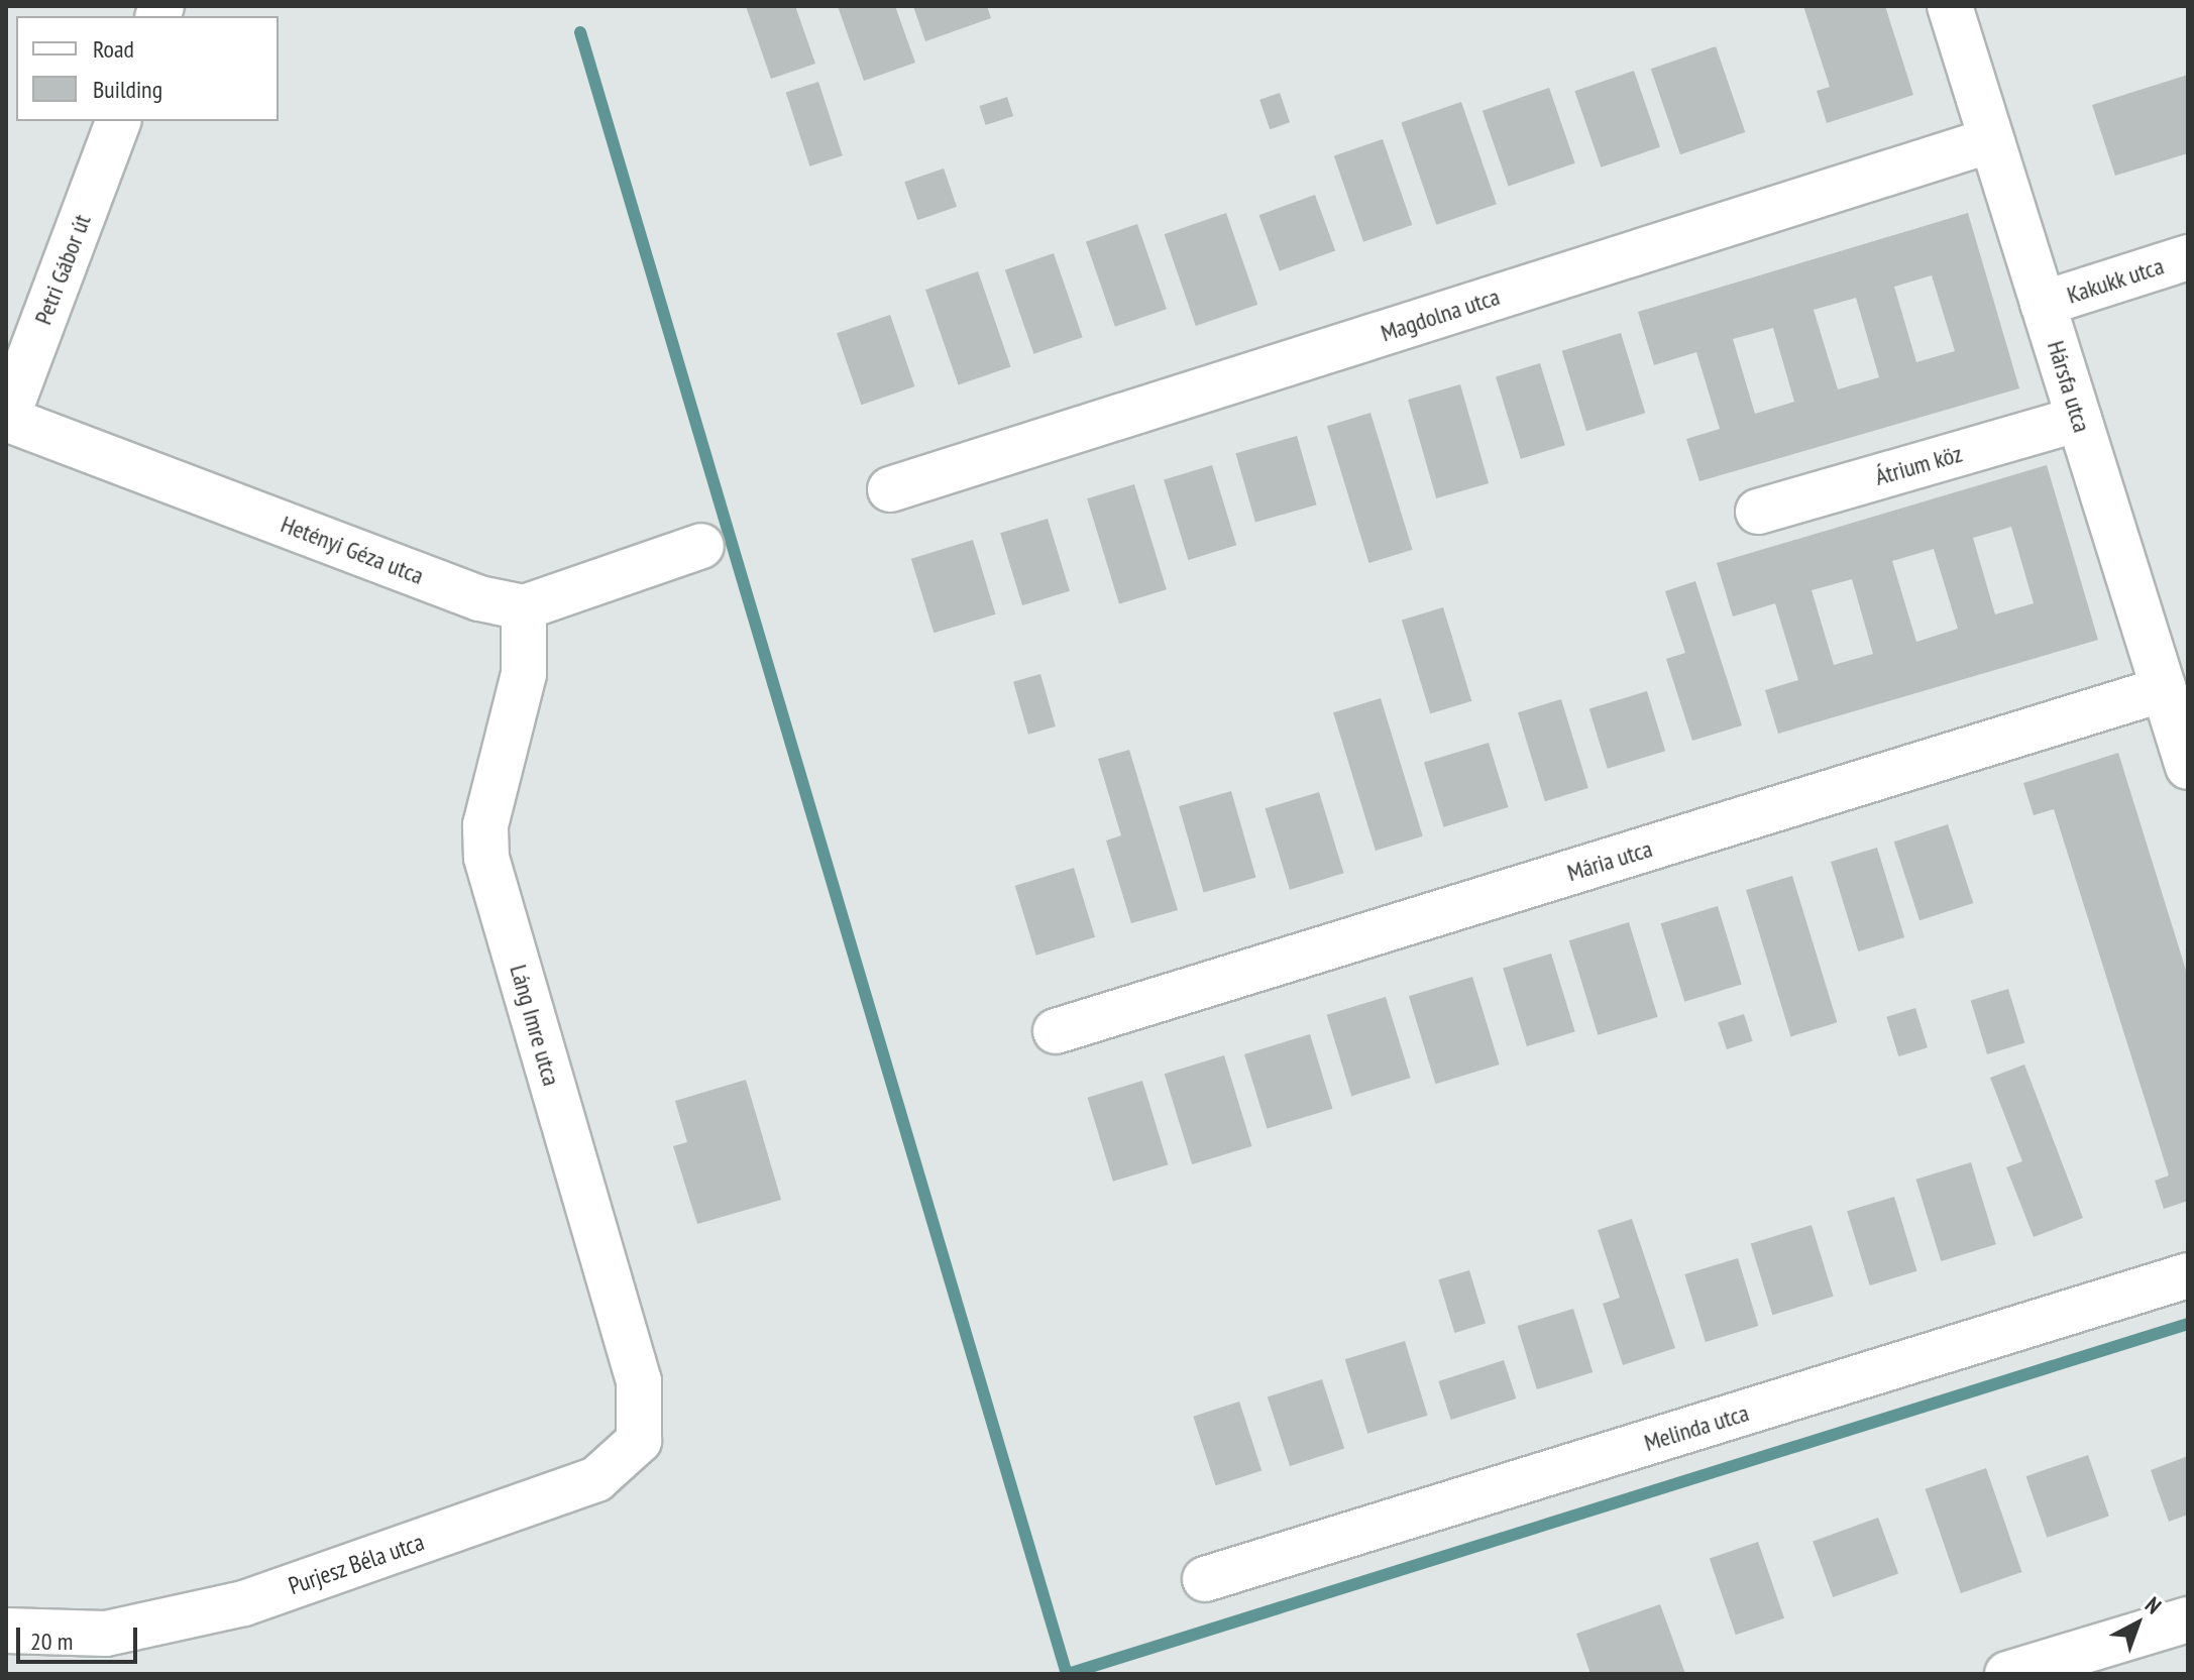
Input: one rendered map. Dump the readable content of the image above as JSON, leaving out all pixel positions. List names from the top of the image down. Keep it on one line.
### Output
{"streets":{"street":["Petri Gábor út","Kakukk utca","Magdolna utca","Hársfa utca","Átrium köz","Hetényi Géza utca","Mária utca","Láng Imre utca","Melinda utca","Purjesz Béla utca"]},"crossings":[["Petri Gábor út","Hetényi Géza utca"],["Kakukk utca","Hársfa utca"],["Magdolna utca","Hársfa utca"],["Hársfa utca","Átrium köz"],["Hársfa utca","Mária utca"],["Hetényi Géza utca","Láng Imre utca"],["Láng Imre utca","Purjesz Béla utca"]],"legend":["Road","Building"],"scale_bar":"20 m","north":"top right"}
